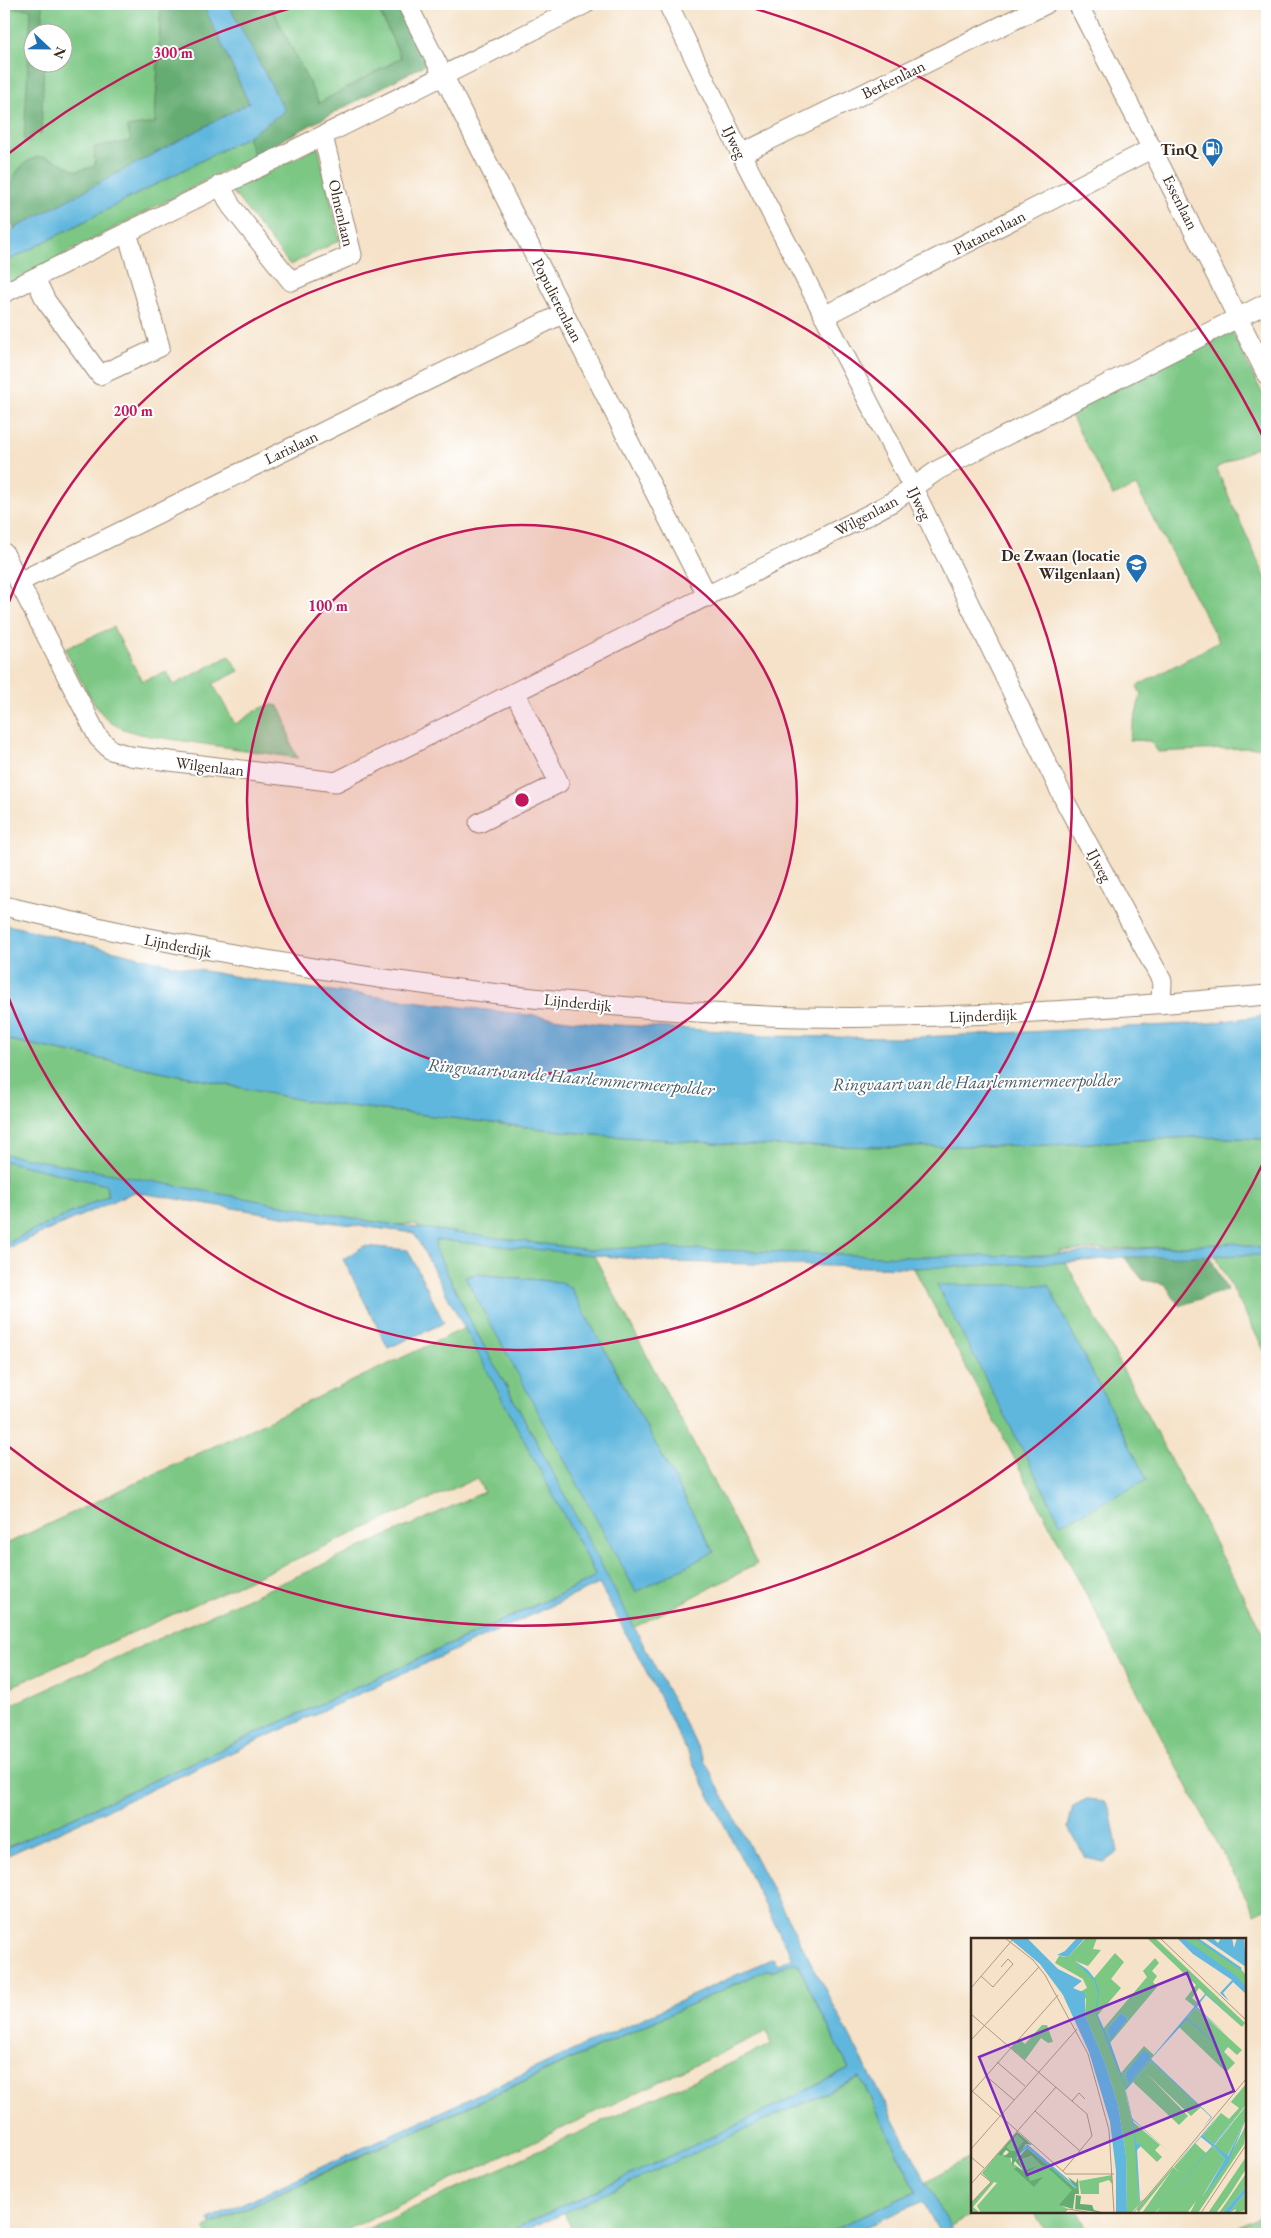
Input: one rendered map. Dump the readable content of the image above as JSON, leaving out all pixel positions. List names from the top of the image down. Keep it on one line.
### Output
{"streets":{"street":["Berkenlaan","IJweg","Essenlaan","Olmenlaan","Platanenlaan","Populierenlaan","Larixlaan","Wilgenlaan","Lijnderdijk"]},"crossings":[["Berkenlaan","IJweg"],["IJweg","Platanenlaan"],["IJweg","Wilgenlaan"],["IJweg","Lijnderdijk"],["Essenlaan","Platanenlaan"],["Essenlaan","Wilgenlaan"],["Populierenlaan","Larixlaan"],["Populierenlaan","Wilgenlaan"],["Larixlaan","Wilgenlaan"]],"water":["Ringvaart van de Haarlemmermeerpolder"],"places":{"fuel station":["TinQ"],"school or university":["De Zwaan (locatie Wilgenlaan)"]},"north":"right","rings":["300 m","200 m","100 m"]}
